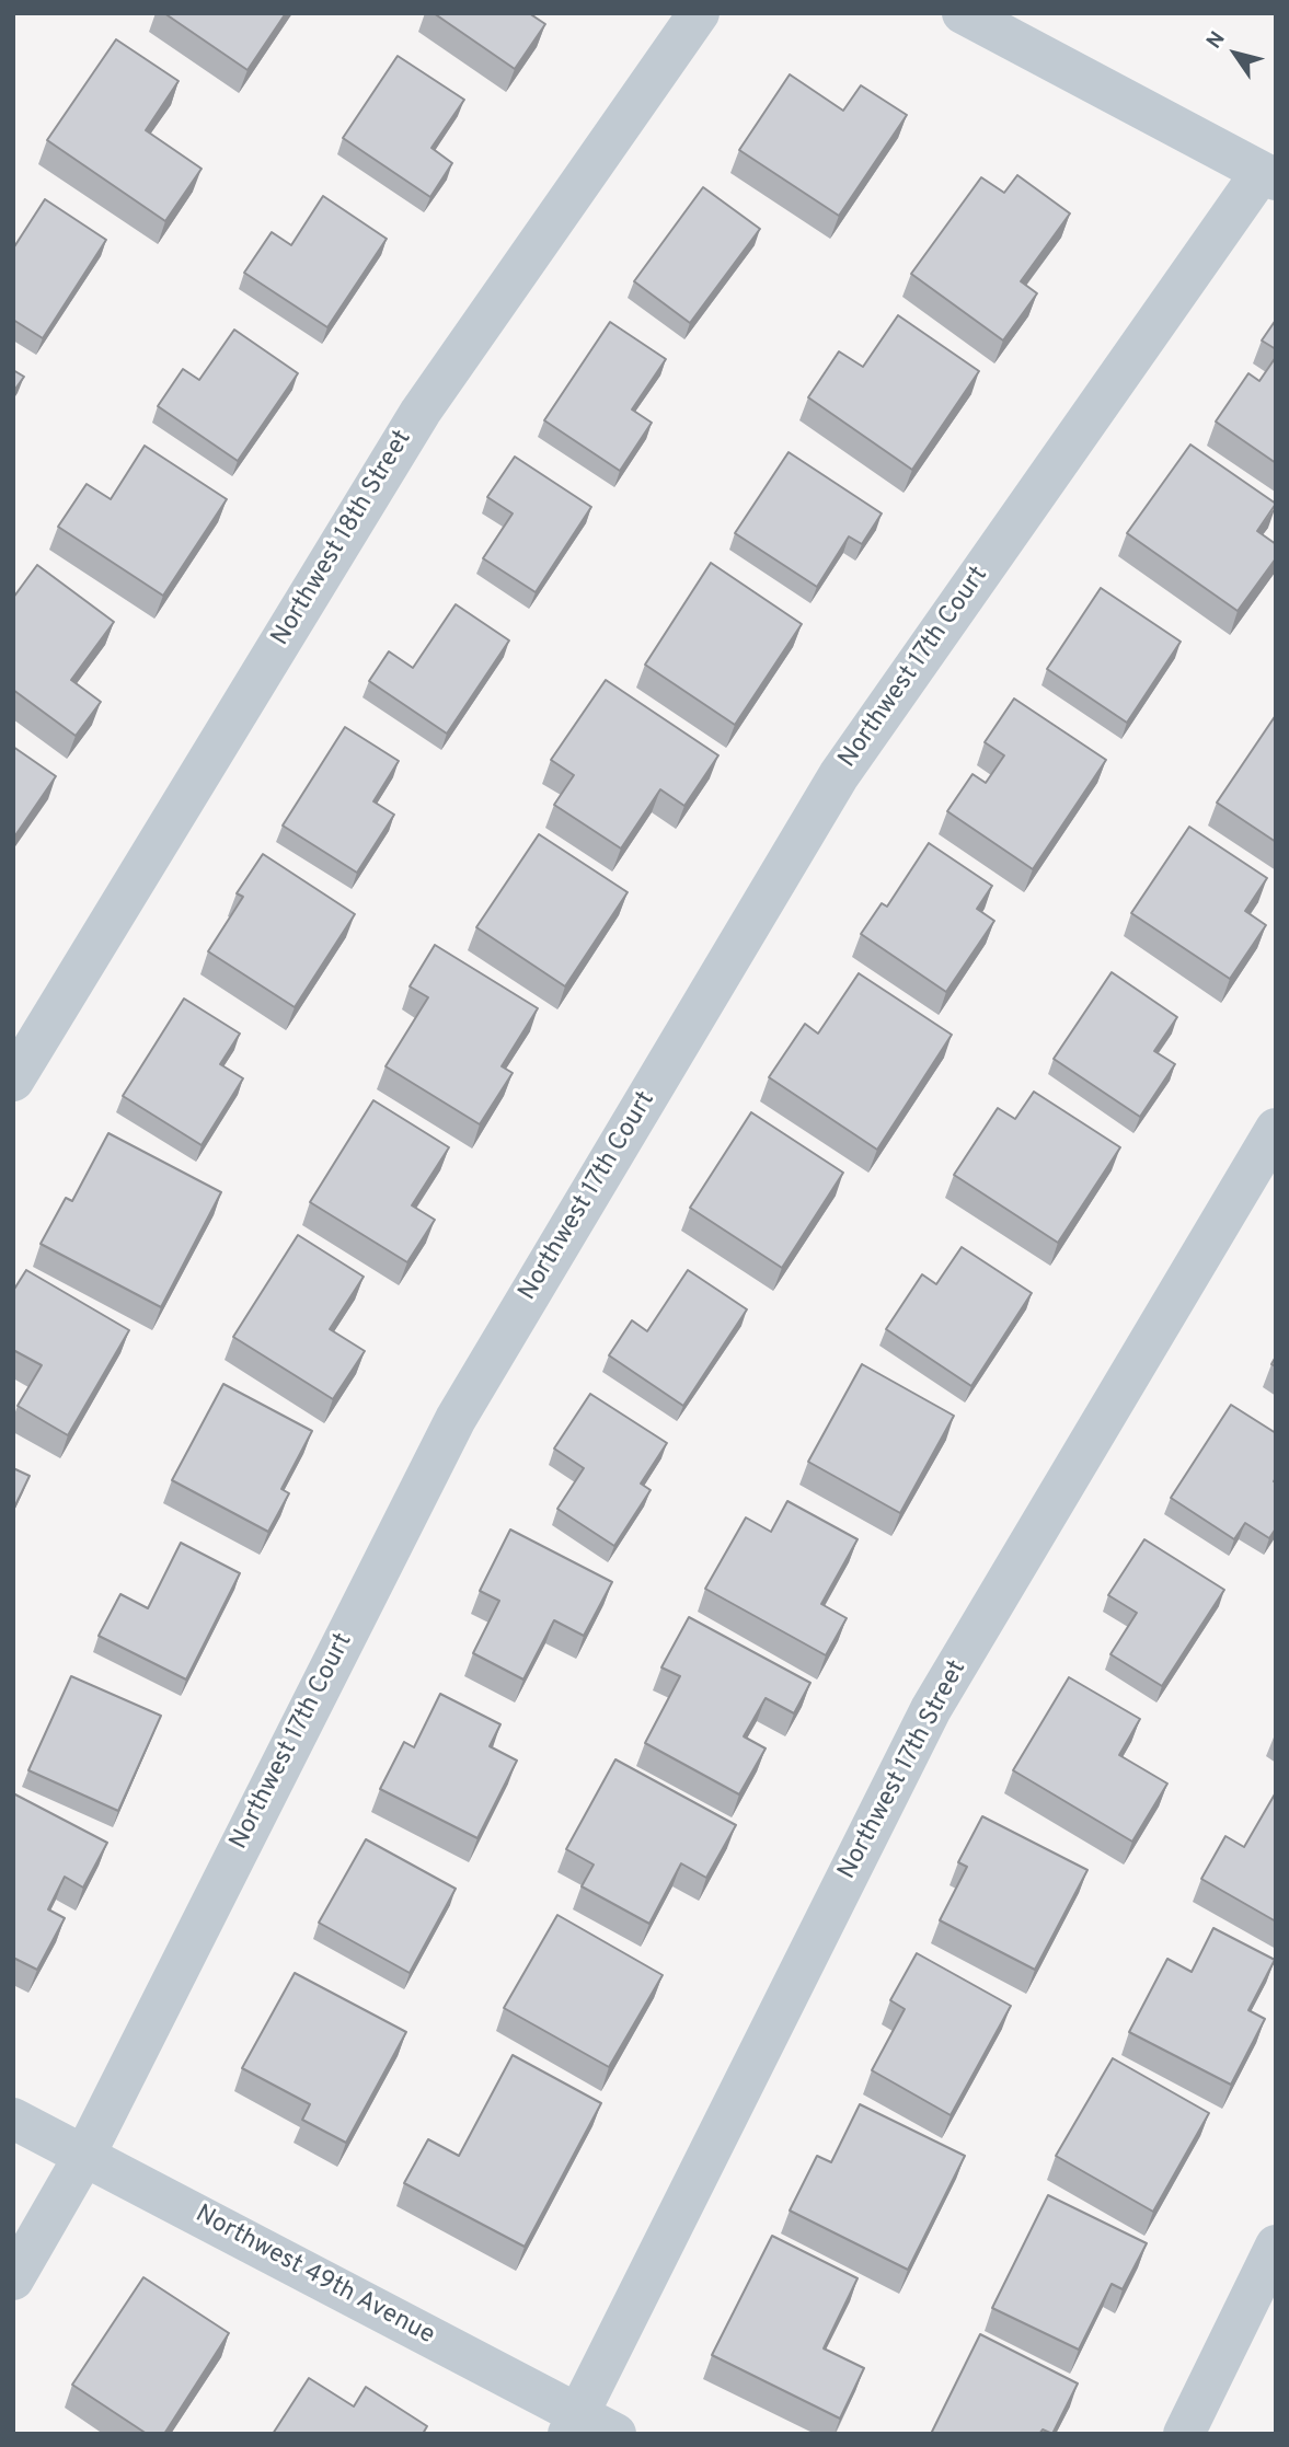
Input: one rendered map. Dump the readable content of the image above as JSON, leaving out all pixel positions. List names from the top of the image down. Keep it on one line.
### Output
{"streets":{"street":["Northwest 18th Street","Northwest 17th Court","Northwest 17th Street","Northwest 49th Avenue"]},"crossings":[["Northwest 17th Court","Northwest 49th Avenue"],["Northwest 17th Street","Northwest 49th Avenue"]],"north":"top left"}
